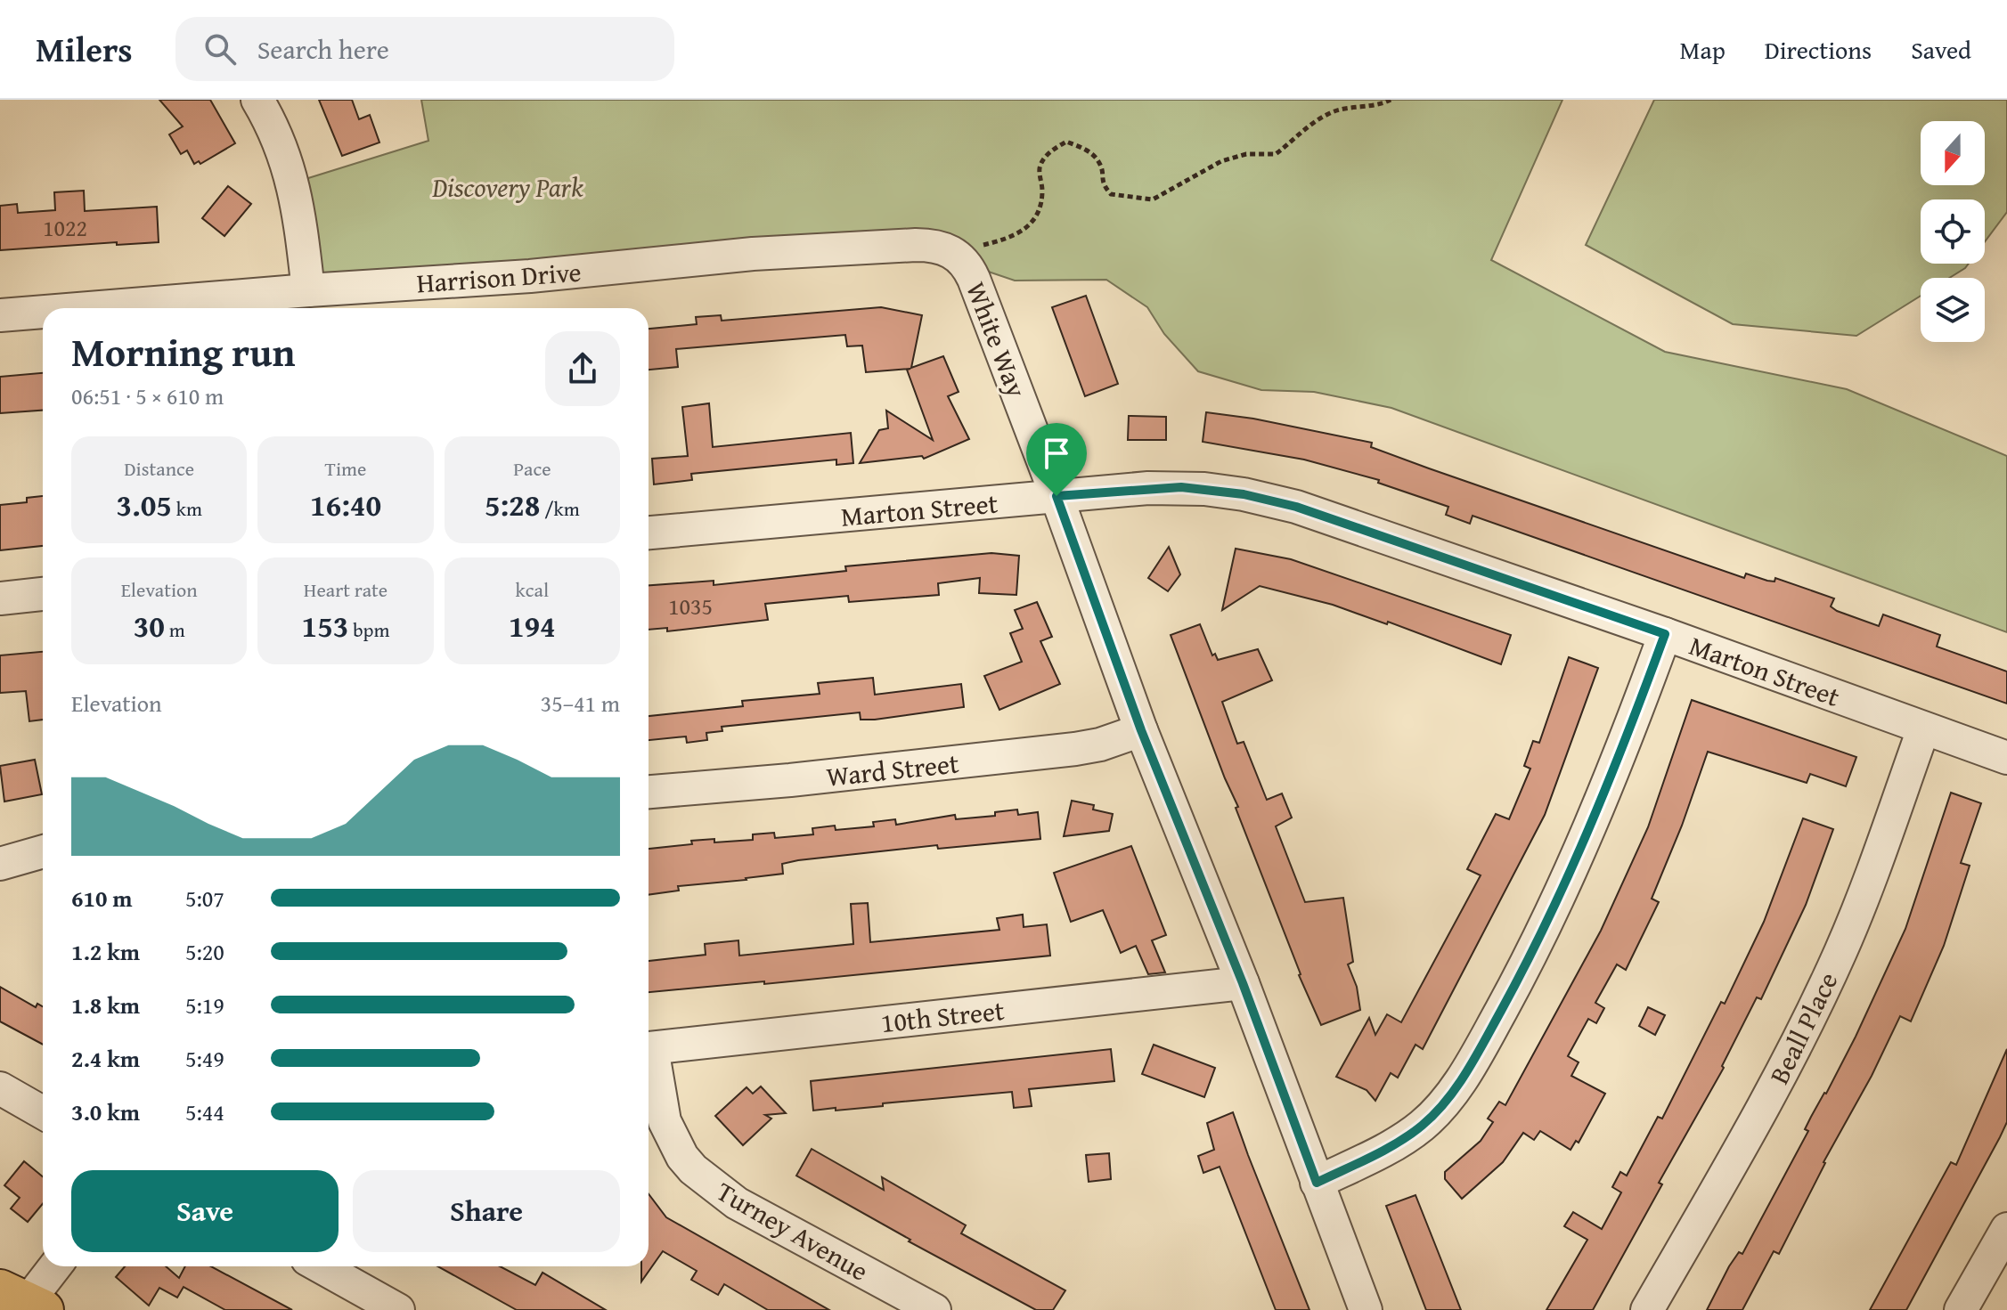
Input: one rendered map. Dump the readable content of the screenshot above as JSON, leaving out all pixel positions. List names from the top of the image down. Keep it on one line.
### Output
{"streets":{"street":["Harrison Drive","White Way","Marton Street","Ward Street","10th Street","Beall Place","Turney Avenue"]},"crossings":[["Harrison Drive","White Way"],["White Way","Marton Street"],["White Way","Ward Street"],["White Way","10th Street"],["Marton Street","Beall Place"]],"parks":["Discovery Park"],"house_numbers":["1022","1035"],"north":"bottom","page":{"header":"Milers","search":"Search here","nav":["Map","Directions","Saved"],"heading":["Morning run","06:51 · 5 × 610 m"],"stats":[["Distance","3.05 km"],["Time","16:40"],["Pace","5:28 /km"],["Elevation","30 m"],["Heart rate","153 bpm"],["kcal","194"]],"chart":["Elevation","35–41 m"],"list":[{"name":"610 m","note":"5:07"},{"name":"1.2 km","note":"5:20"},{"name":"1.8 km","note":"5:19"},{"name":"2.4 km","note":"5:49"},{"name":"3.0 km","note":"5:44"}],"buttons":["Save","Share"]}}
